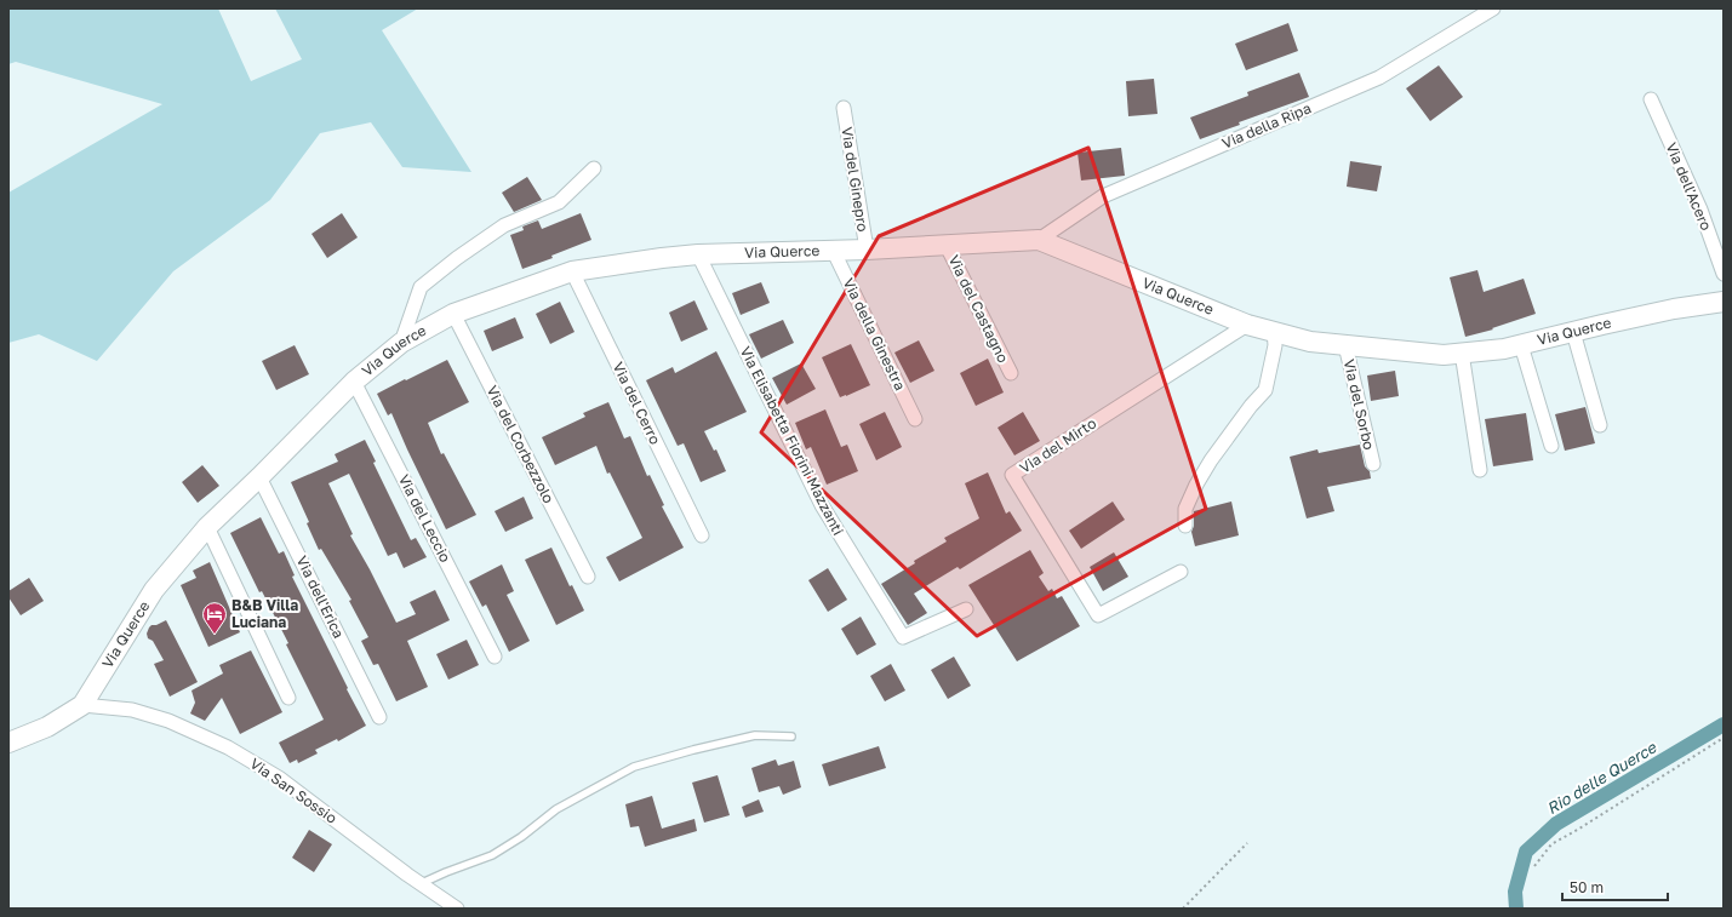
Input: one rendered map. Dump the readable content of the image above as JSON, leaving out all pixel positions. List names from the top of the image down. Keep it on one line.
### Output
{"streets":{"street":["Via della Ripa","Via del Ginepro","Via dell'Acero","Via Querce","Via del Castagno","Via della Ginestra","Via del Cerro","Via del Sorbo","Via Elisabetta Fiorini Mazzanti","Via del Corbezzolo","Via del Mirto","Via del Leccio","Via dell'Erica","Via San Sossio"]},"crossings":[["Via della Ripa","Via Querce"],["Via del Ginepro","Via Querce"],["Via Querce","Via del Castagno"],["Via Querce","Via della Ginestra"],["Via Querce","Via del Cerro"],["Via Querce","Via del Sorbo"],["Via Querce","Via Elisabetta Fiorini Mazzanti"],["Via Querce","Via del Corbezzolo"],["Via Querce","Via del Mirto"],["Via Querce","Via del Leccio"],["Via Querce","Via dell'Erica"],["Via Querce","Via San Sossio"]],"water":["Rio delle Querce"],"places":{"hotel":["B&B Villa Luciana"]},"scale_bar":"50 m"}
